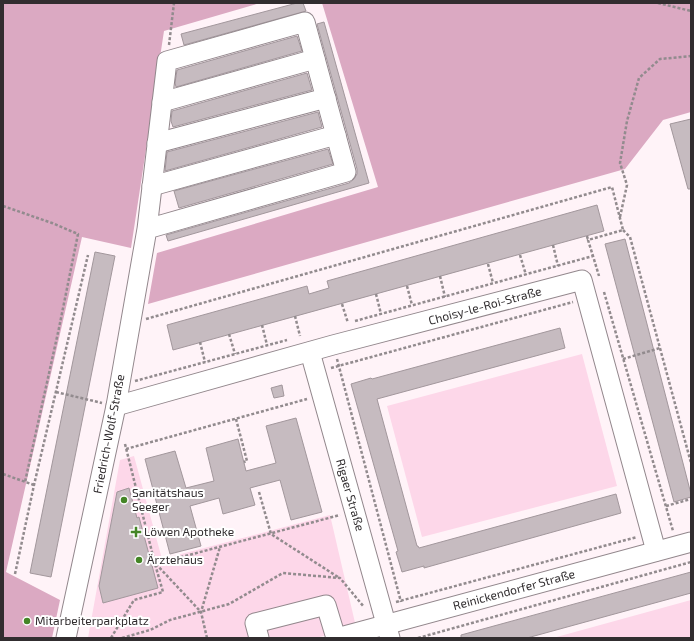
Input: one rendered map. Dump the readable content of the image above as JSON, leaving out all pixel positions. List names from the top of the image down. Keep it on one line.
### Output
{"streets":{"street":["Choisy-le-Roi-Straße","Friedrich-Wolf-Straße","Rigaer Straße","Reinickendorfer Straße"]},"crossings":[["Choisy-le-Roi-Straße","Friedrich-Wolf-Straße"],["Choisy-le-Roi-Straße","Rigaer Straße"],["Choisy-le-Roi-Straße","Reinickendorfer Straße"],["Rigaer Straße","Reinickendorfer Straße"]],"places":{"other":["Sanitätshaus Seeger","Ärztehaus","Mitarbeiterparkplatz"],"health":["Löwen Apotheke"]}}
